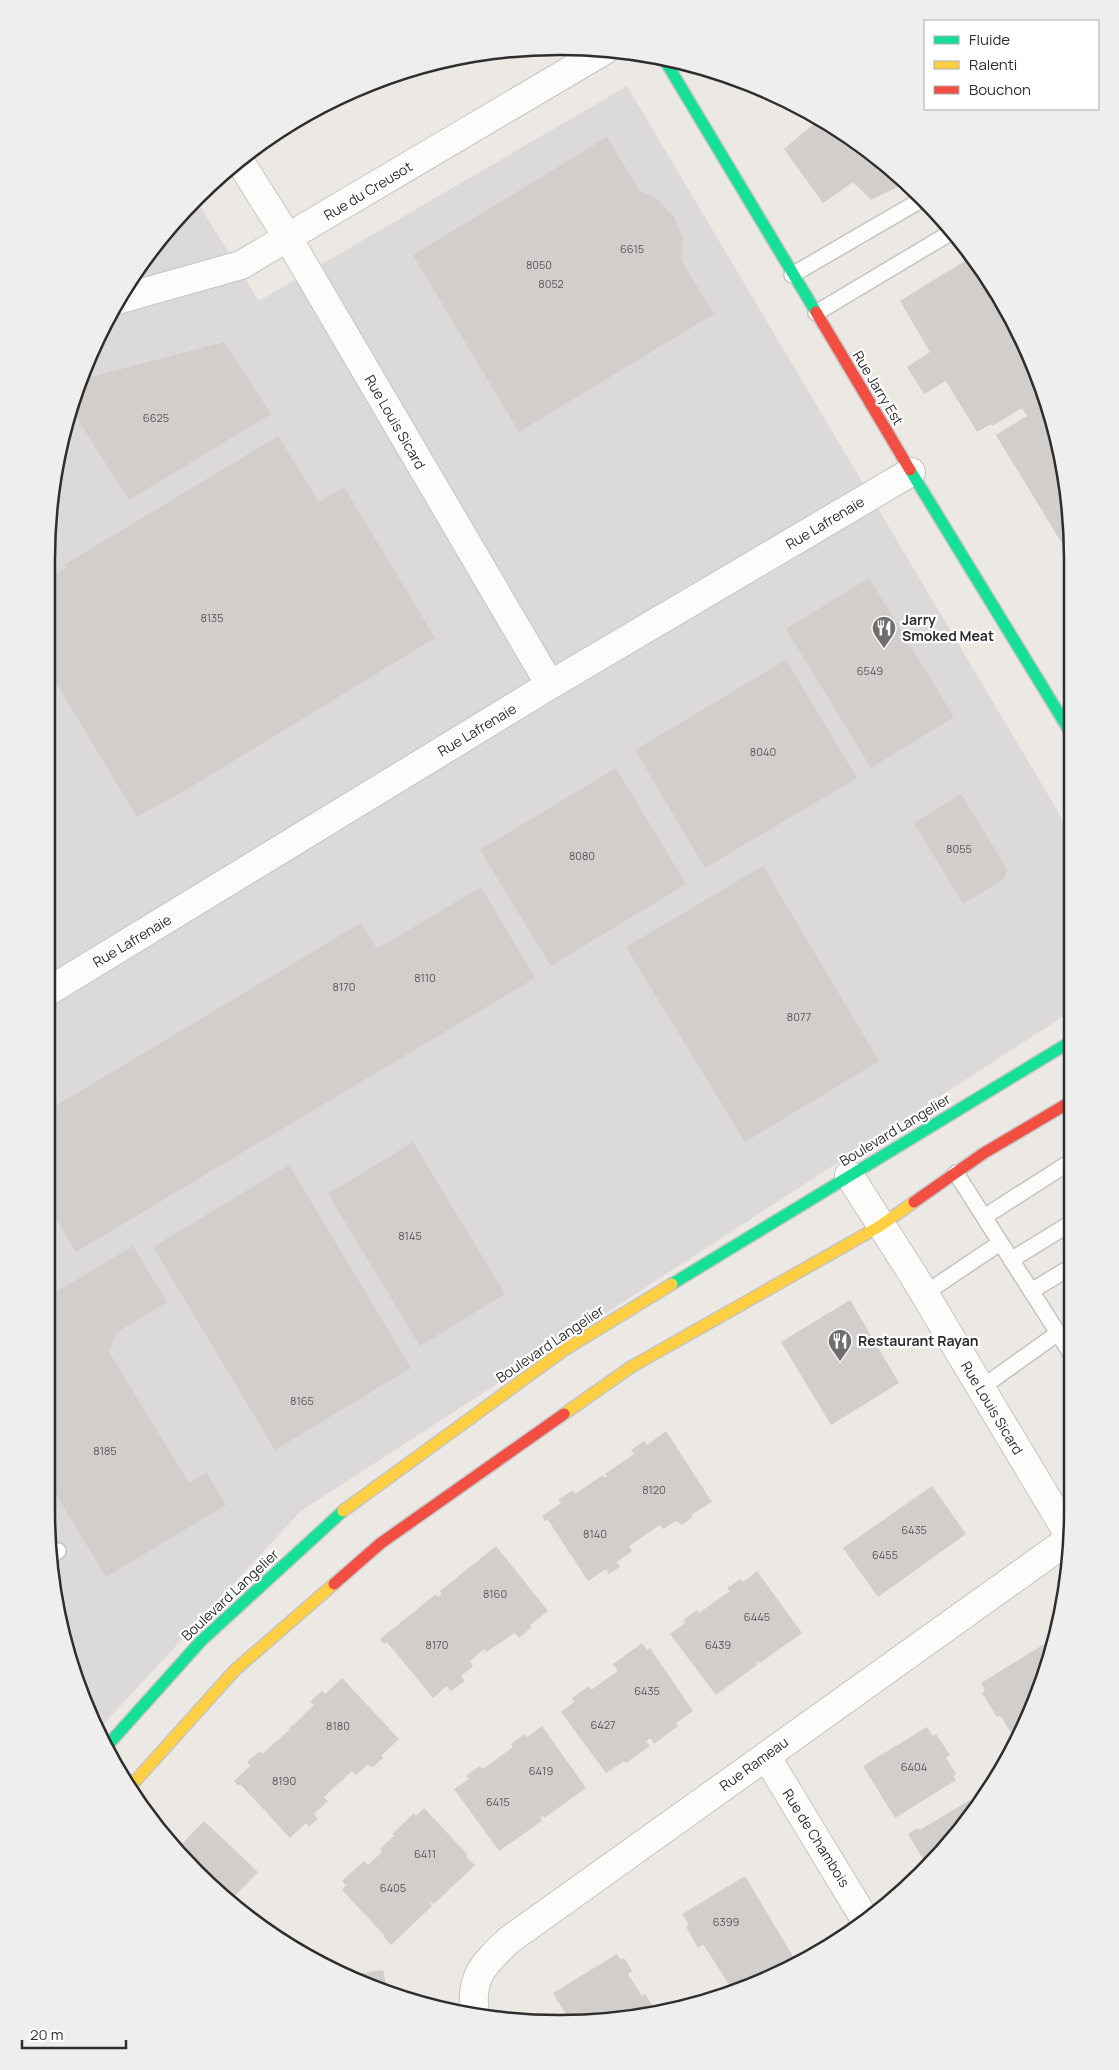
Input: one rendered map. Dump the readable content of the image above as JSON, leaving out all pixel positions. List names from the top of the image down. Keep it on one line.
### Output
{"streets":{"main road":["Rue Jarry Est","Boulevard Langelier"],"street":["Rue du Creusot","Rue Louis Sicard","Rue Lafrenaie","Rue Rameau","Rue de Chambois"]},"crossings":[["Rue du Creusot","Rue Louis Sicard"],["Rue Jarry Est","Rue Lafrenaie"],["Rue Louis Sicard","Rue Lafrenaie"],["Rue Louis Sicard","Boulevard Langelier"],["Rue Rameau","Rue de Chambois"]],"places":{"restaurant":["Jarry Smoked Meat","Restaurant Rayan"]},"house_numbers":["6615","8050","8052","6625","8135","6549","8040","8055","8080","8110","8170","8077","8145","8165","8185","8120","6435","8140","6455","8160","6445","8170","6439","6435","6427","8180","6404","6419","8190","6415","6411","6405","6399"],"legend":["Fluide","Ralenti","Bouchon"],"scale_bar":"20 m"}
